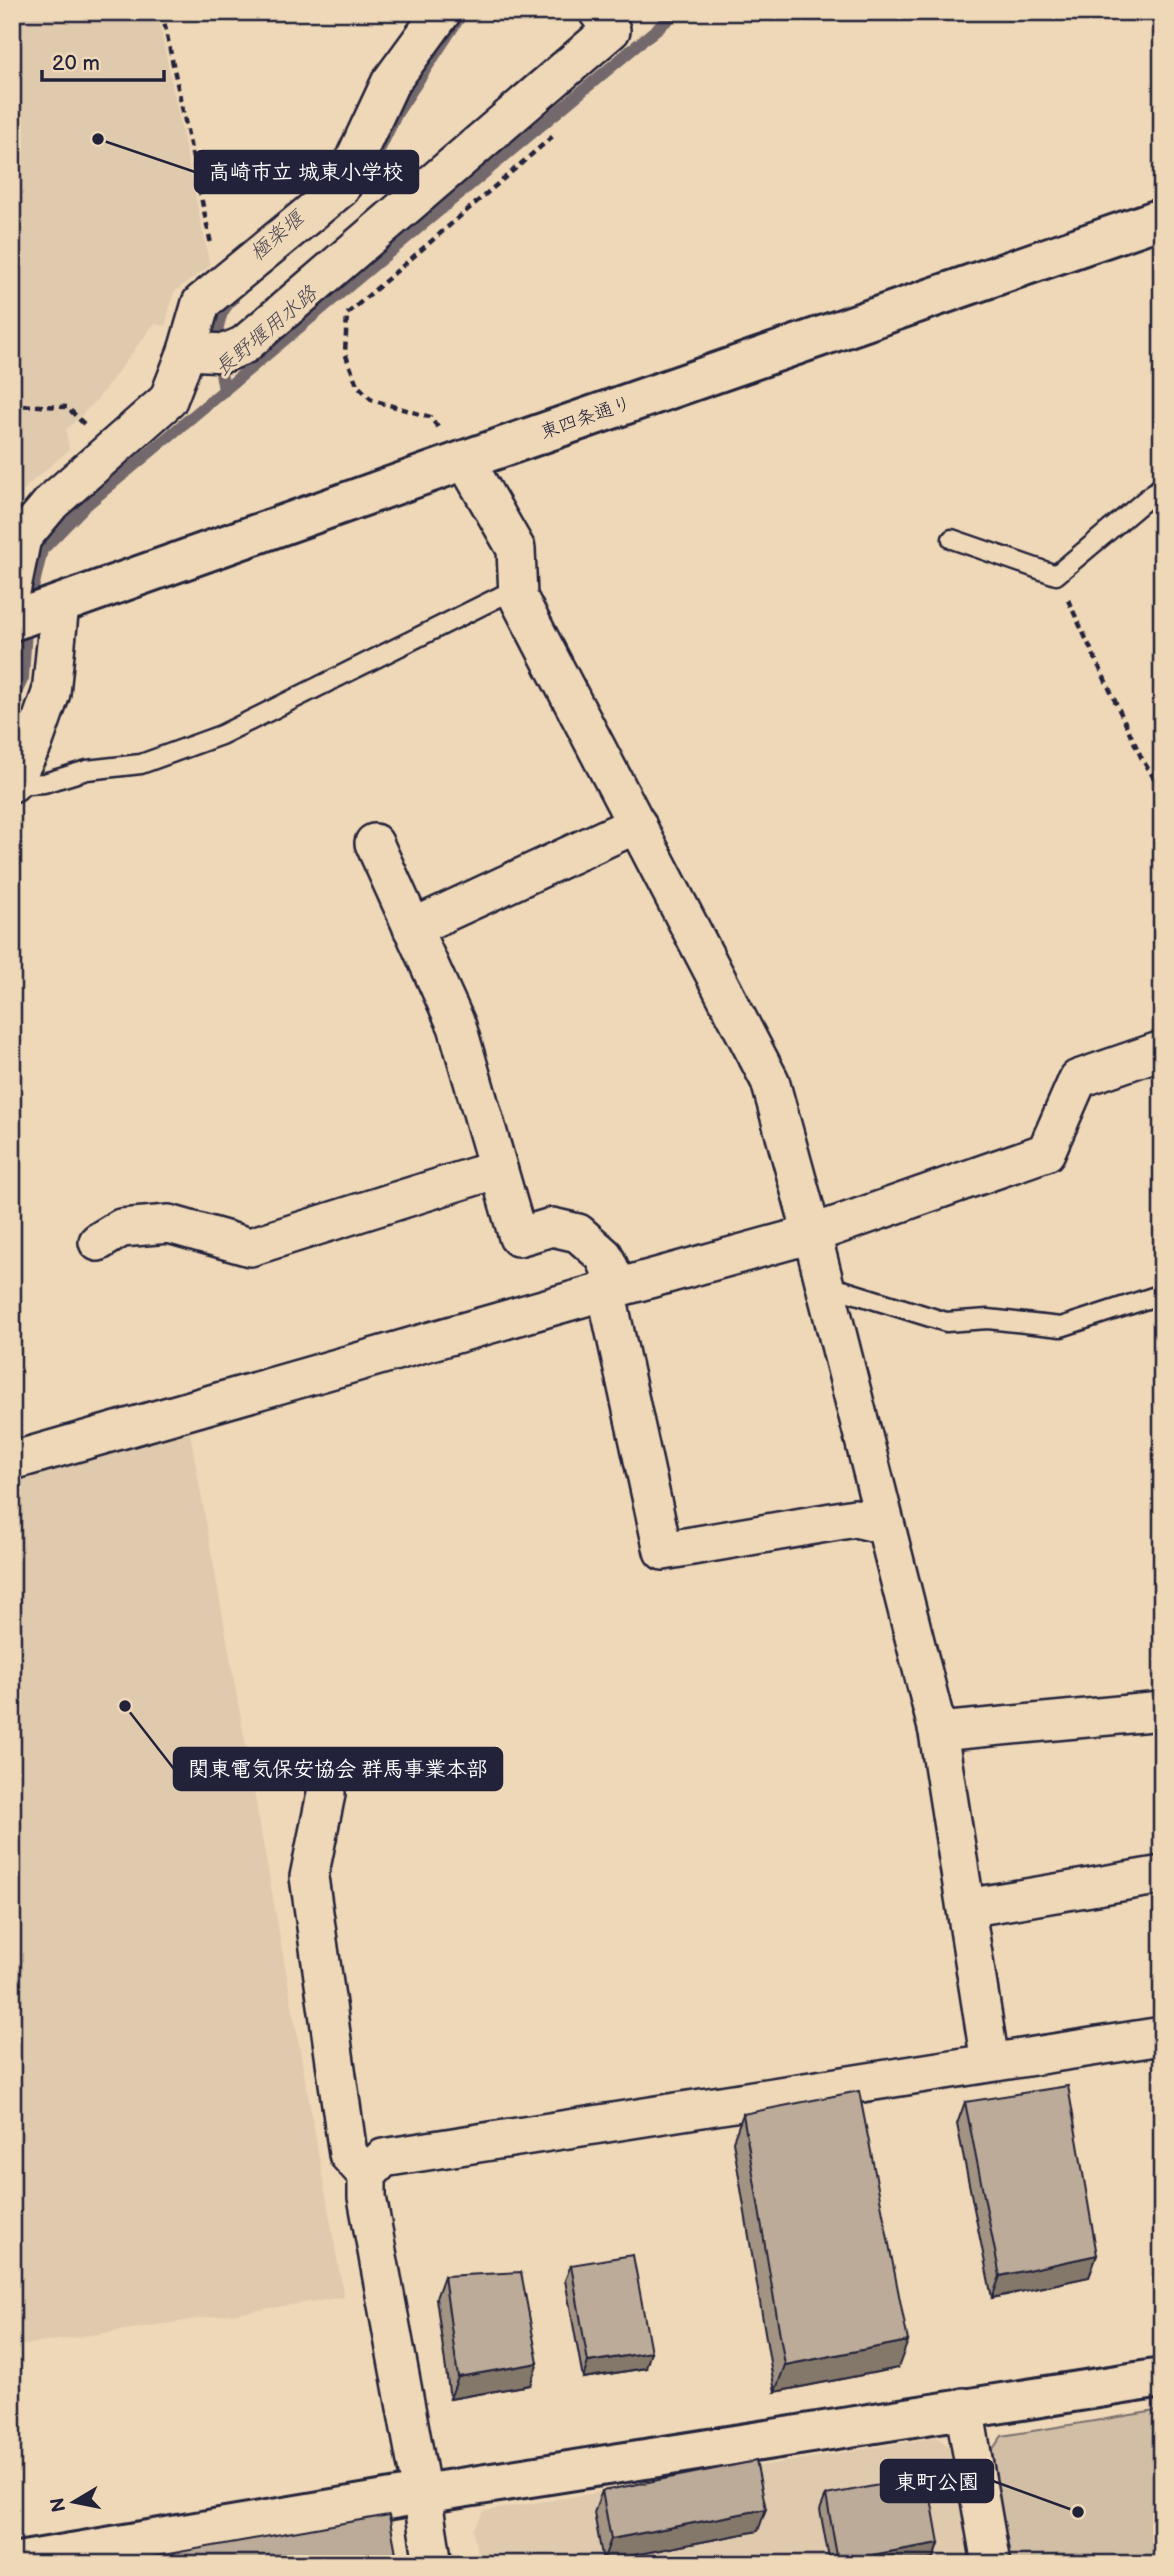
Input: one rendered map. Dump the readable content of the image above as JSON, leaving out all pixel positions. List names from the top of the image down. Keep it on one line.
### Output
{"streets":{"street":["東四条通り"]},"water":["極楽堰","長野堰用水路"],"places":["高崎市立 城東小学校","関東電気保安協会 群馬事業本部","東町公園"],"scale_bar":"20 m","north":"left"}
